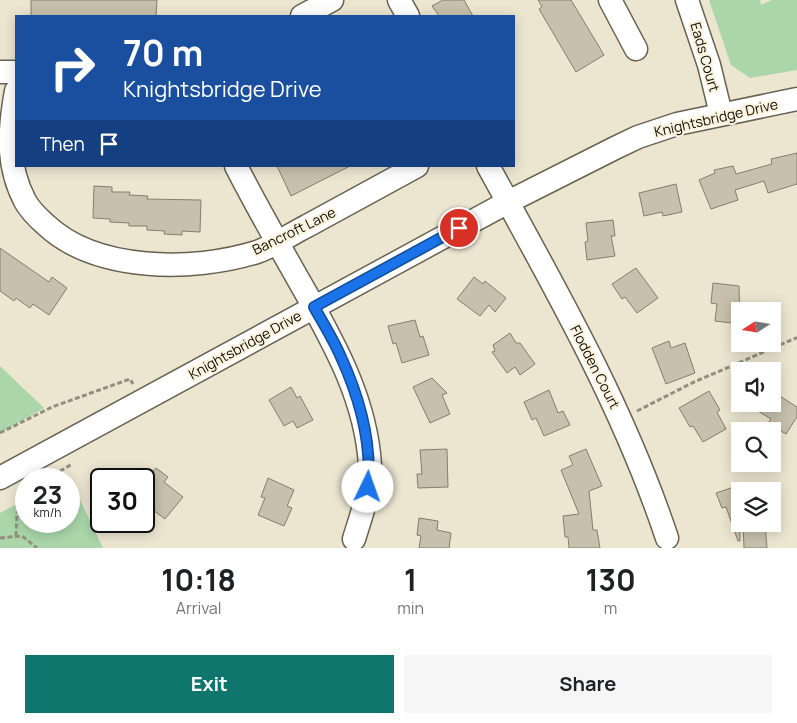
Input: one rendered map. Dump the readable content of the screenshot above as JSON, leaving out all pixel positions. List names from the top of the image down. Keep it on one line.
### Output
{"streets":{"street":["Eads Court","Knightsbridge Drive","Bancroft Lane","Flodden Court"]},"crossings":[["Eads Court","Knightsbridge Drive"],["Knightsbridge Drive","Flodden Court"]],"north":"left","page":{"turn":["70 m","Knightsbridge Drive"],"then":"Then","speed":"23 km/h","limit":"30","eta":["10:18","Arrival","1","min","130","m"],"buttons":["Exit","Share"]}}
